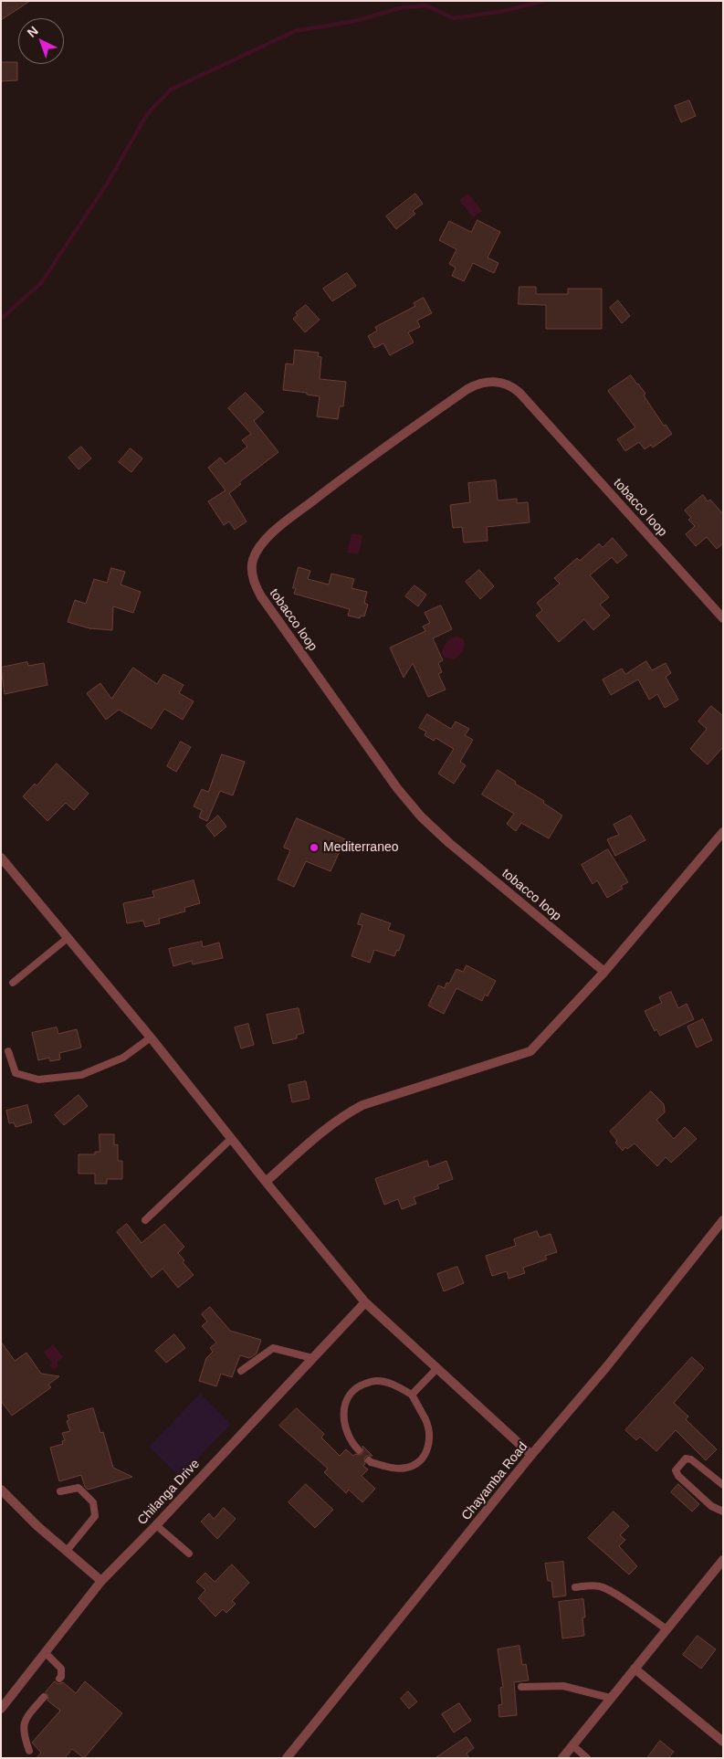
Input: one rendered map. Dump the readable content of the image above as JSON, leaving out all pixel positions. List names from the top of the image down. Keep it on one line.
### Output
{"streets":{"street":["tobacco loop","Chayamba Road","Chilanga Drive"]},"places":["Mediterraneo"],"north":"top left"}
